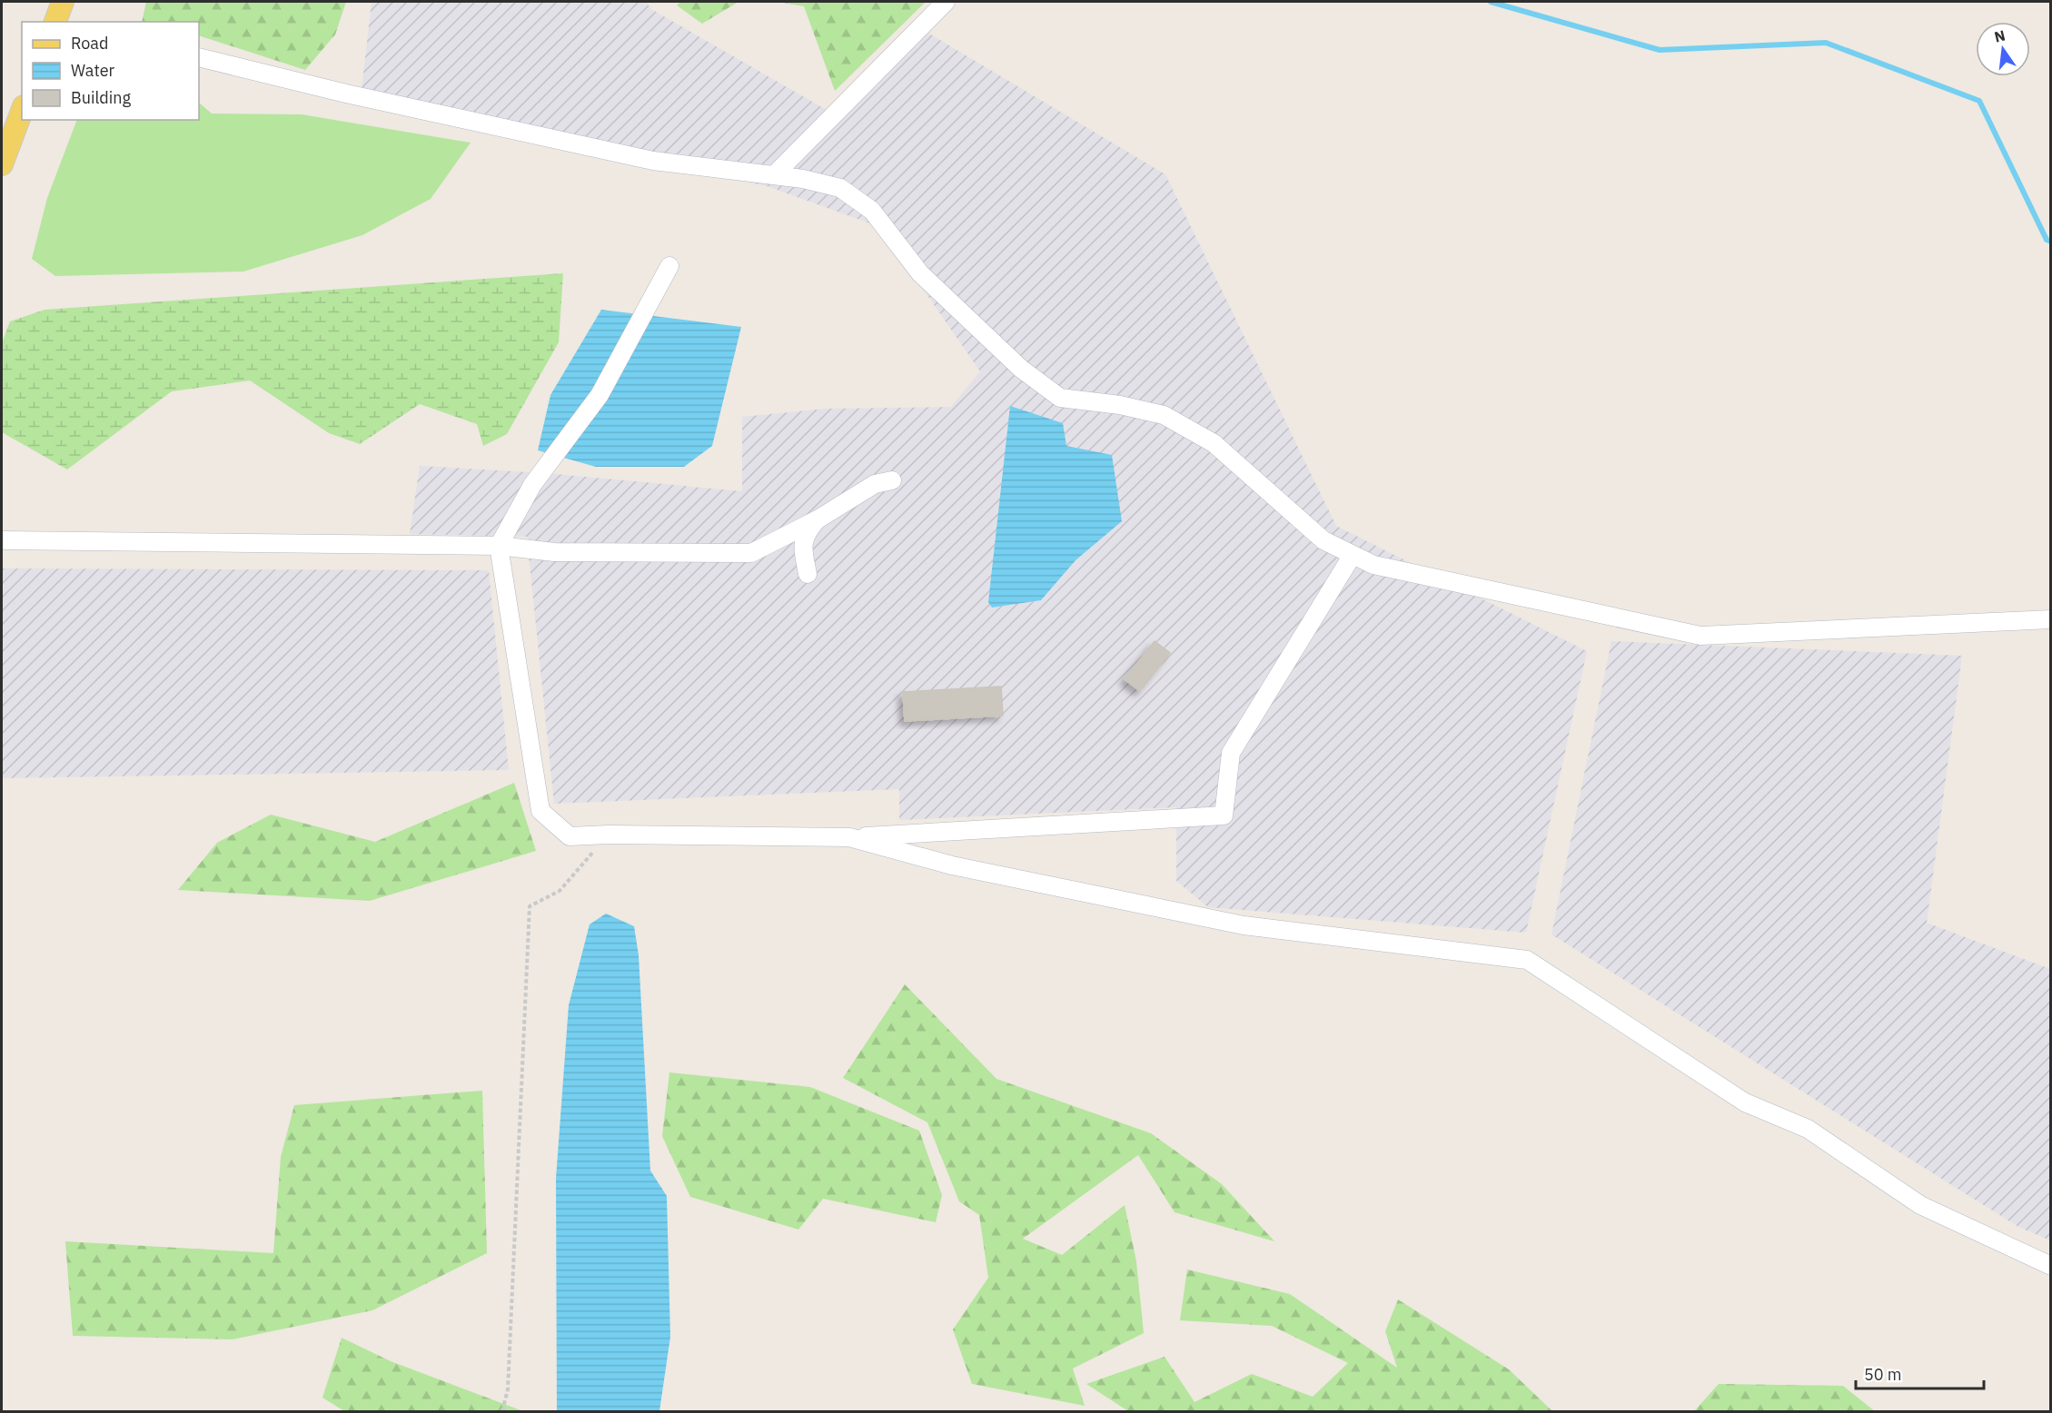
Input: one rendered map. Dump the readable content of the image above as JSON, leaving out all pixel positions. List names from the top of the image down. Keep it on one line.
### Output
{"legend":["Road","Water","Building"],"scale_bar":"50 m","north":"top"}
